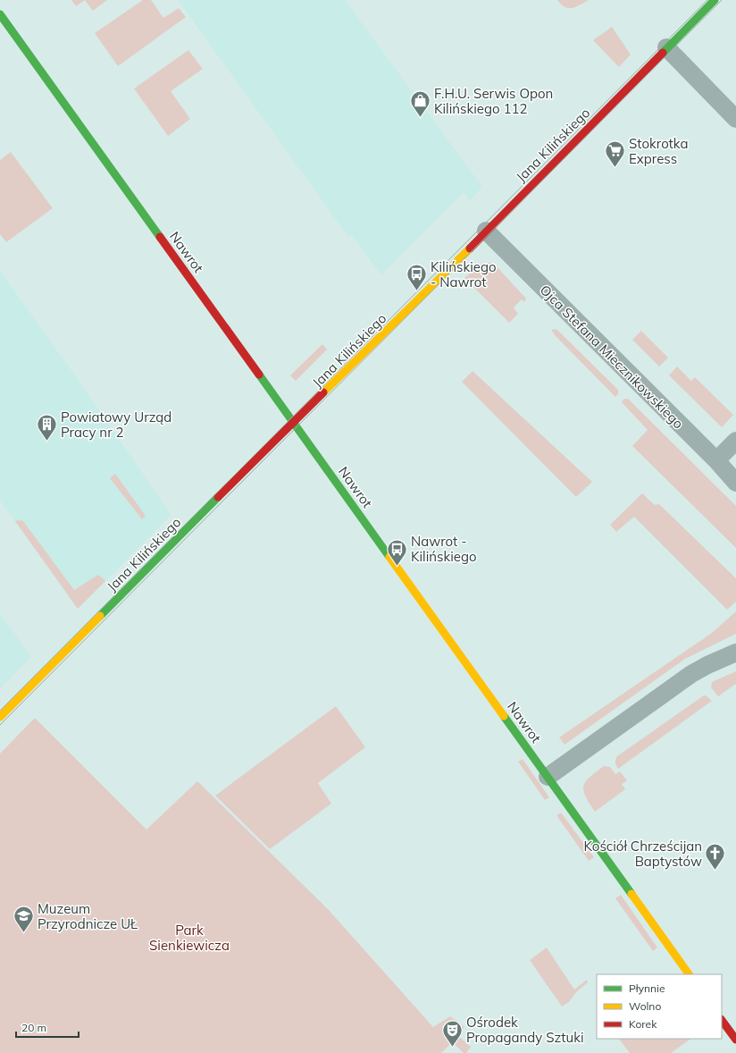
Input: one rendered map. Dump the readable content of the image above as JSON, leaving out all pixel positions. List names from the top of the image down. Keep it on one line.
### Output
{"streets":{"street":["Jana Kilińskiego","Nawrot","Ojca Stefana Miecznikowskiego"]},"crossings":[["Jana Kilińskiego","Nawrot"],["Jana Kilińskiego","Ojca Stefana Miecznikowskiego"]],"parks":["Park Sienkiewicza"],"places":{"shop":["F.H.U. Serwis Opon Kilińskiego 112"],"supermarket":["Stokrotka Express"],"bus stop":["Kilińskiego - Nawrot","Nawrot - Kilińskiego"],"building":["Powiatowy Urząd Pracy nr 2"],"church":["Kościół Chrześcijan Baptystów"],"school or university":["Muzeum Przyrodnicze UŁ"],"theatre":["Ośrodek Propagandy Sztuki"]},"legend":["Płynnie","Wolno","Korek"],"scale_bar":"20 m"}
